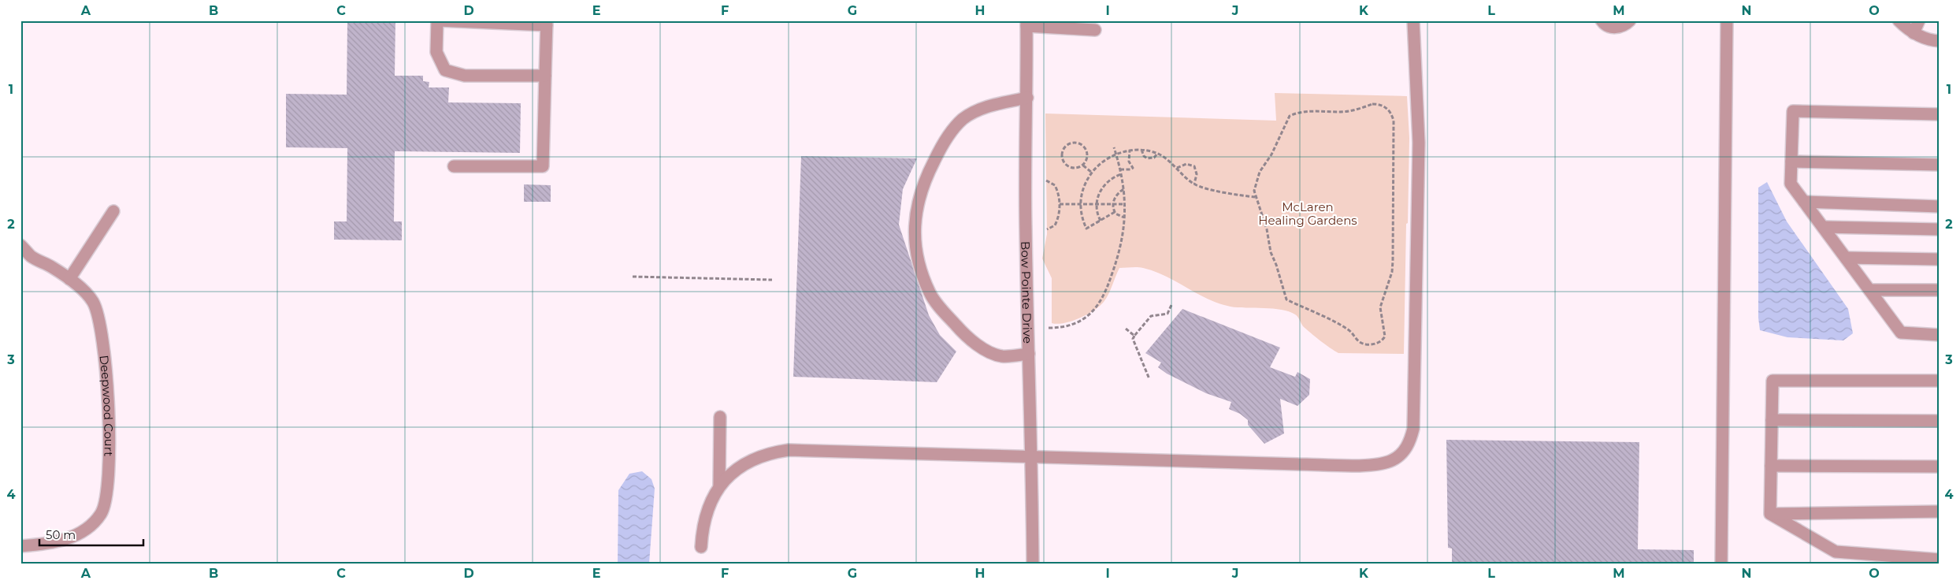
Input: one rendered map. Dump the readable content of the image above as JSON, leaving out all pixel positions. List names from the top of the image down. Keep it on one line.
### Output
{"streets":{"street":["Bow Pointe Drive","Deepwood Court"]},"parks":["McLaren Healing Gardens"],"scale_bar":"50 m","grid":{"columns":["A","B","C","D","E","F","G","H","I","J","K","L","M","N","O"],"rows":["1","2","3","4"]}}
